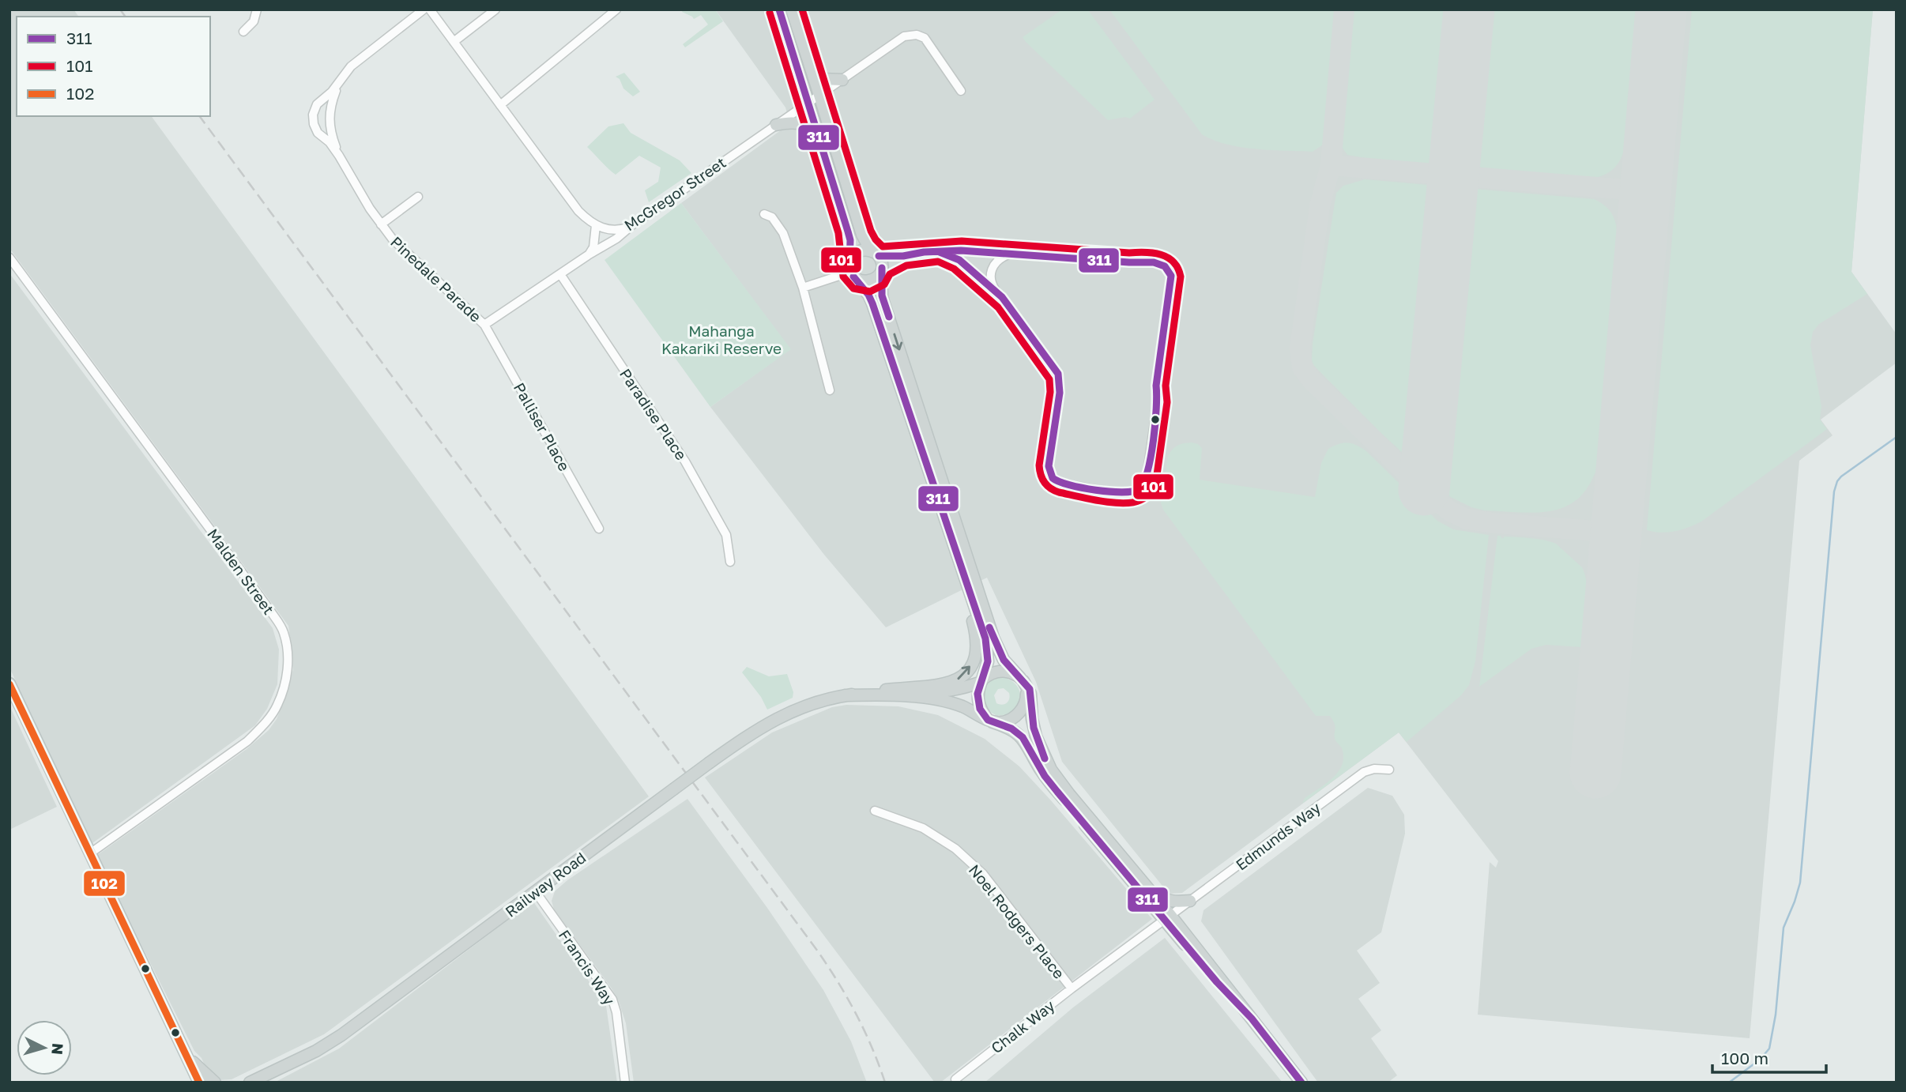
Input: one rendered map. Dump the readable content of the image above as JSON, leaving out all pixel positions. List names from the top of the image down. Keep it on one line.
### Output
{"streets":{"main road":["Railway Road"],"street":["McGregor Street","Pinedale Parade","Paradise Place","Palliser Place","Malden Street","Edmunds Way","Noel Rodgers Place","Francis Way","Chalk Way"]},"crossings":[["McGregor Street","Pinedale Parade"],["Pinedale Parade","Paradise Place"],["Pinedale Parade","Palliser Place"],["Edmunds Way","Railway Road"],["Edmunds Way","Chalk Way"],["Railway Road","Francis Way"],["Railway Road","Chalk Way"],["Noel Rodgers Place","Chalk Way"]],"parks":["Mahanga Kakariki Reserve"],"lines":["transit line 311","transit line 101","transit line 102"],"legend":["311","101","102"],"scale_bar":"100 m","north":"right"}
